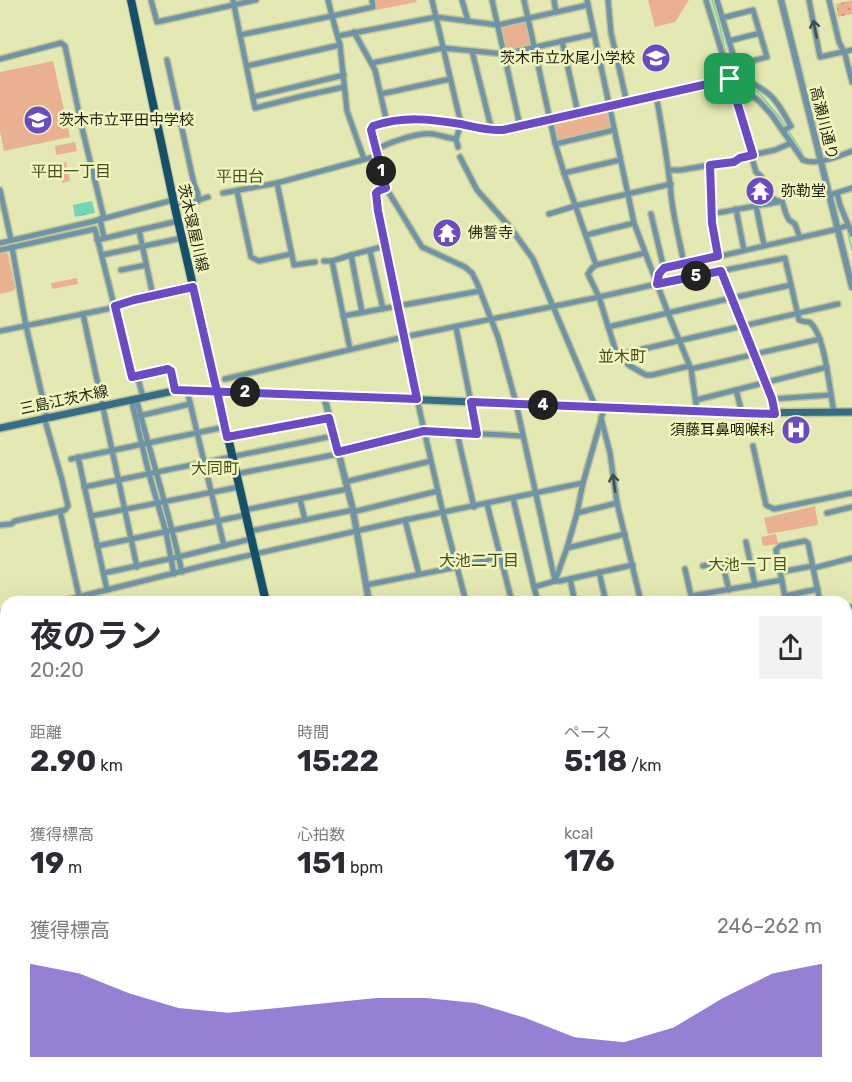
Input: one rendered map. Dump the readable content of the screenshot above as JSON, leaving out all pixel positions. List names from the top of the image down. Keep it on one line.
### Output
{"streets":{"main road":["茨木寝屋川線","三島江茨木線"],"street":["高瀬川通り"]},"crossings":[["茨木寝屋川線","三島江茨木線"]],"districts":["平田一丁目","平田台","並木町","大同町","大池二丁目","大池一丁目"],"places":{"school or university":["茨木市立水尾小学校","茨木市立平田中学校"],"temple":["弥勒堂","佛誓寺"],"hospital":["須藤耳鼻咽喉科"]},"page":{"pins":["1","5","2","4"],"heading":["夜のラン","20:20"],"stats":[["距離","2.90 km"],["時間","15:22"],["ペース","5:18 /km"],["獲得標高","19 m"],["心拍数","151 bpm"],["kcal","176"]],"chart":["獲得標高","246–262 m"]}}
